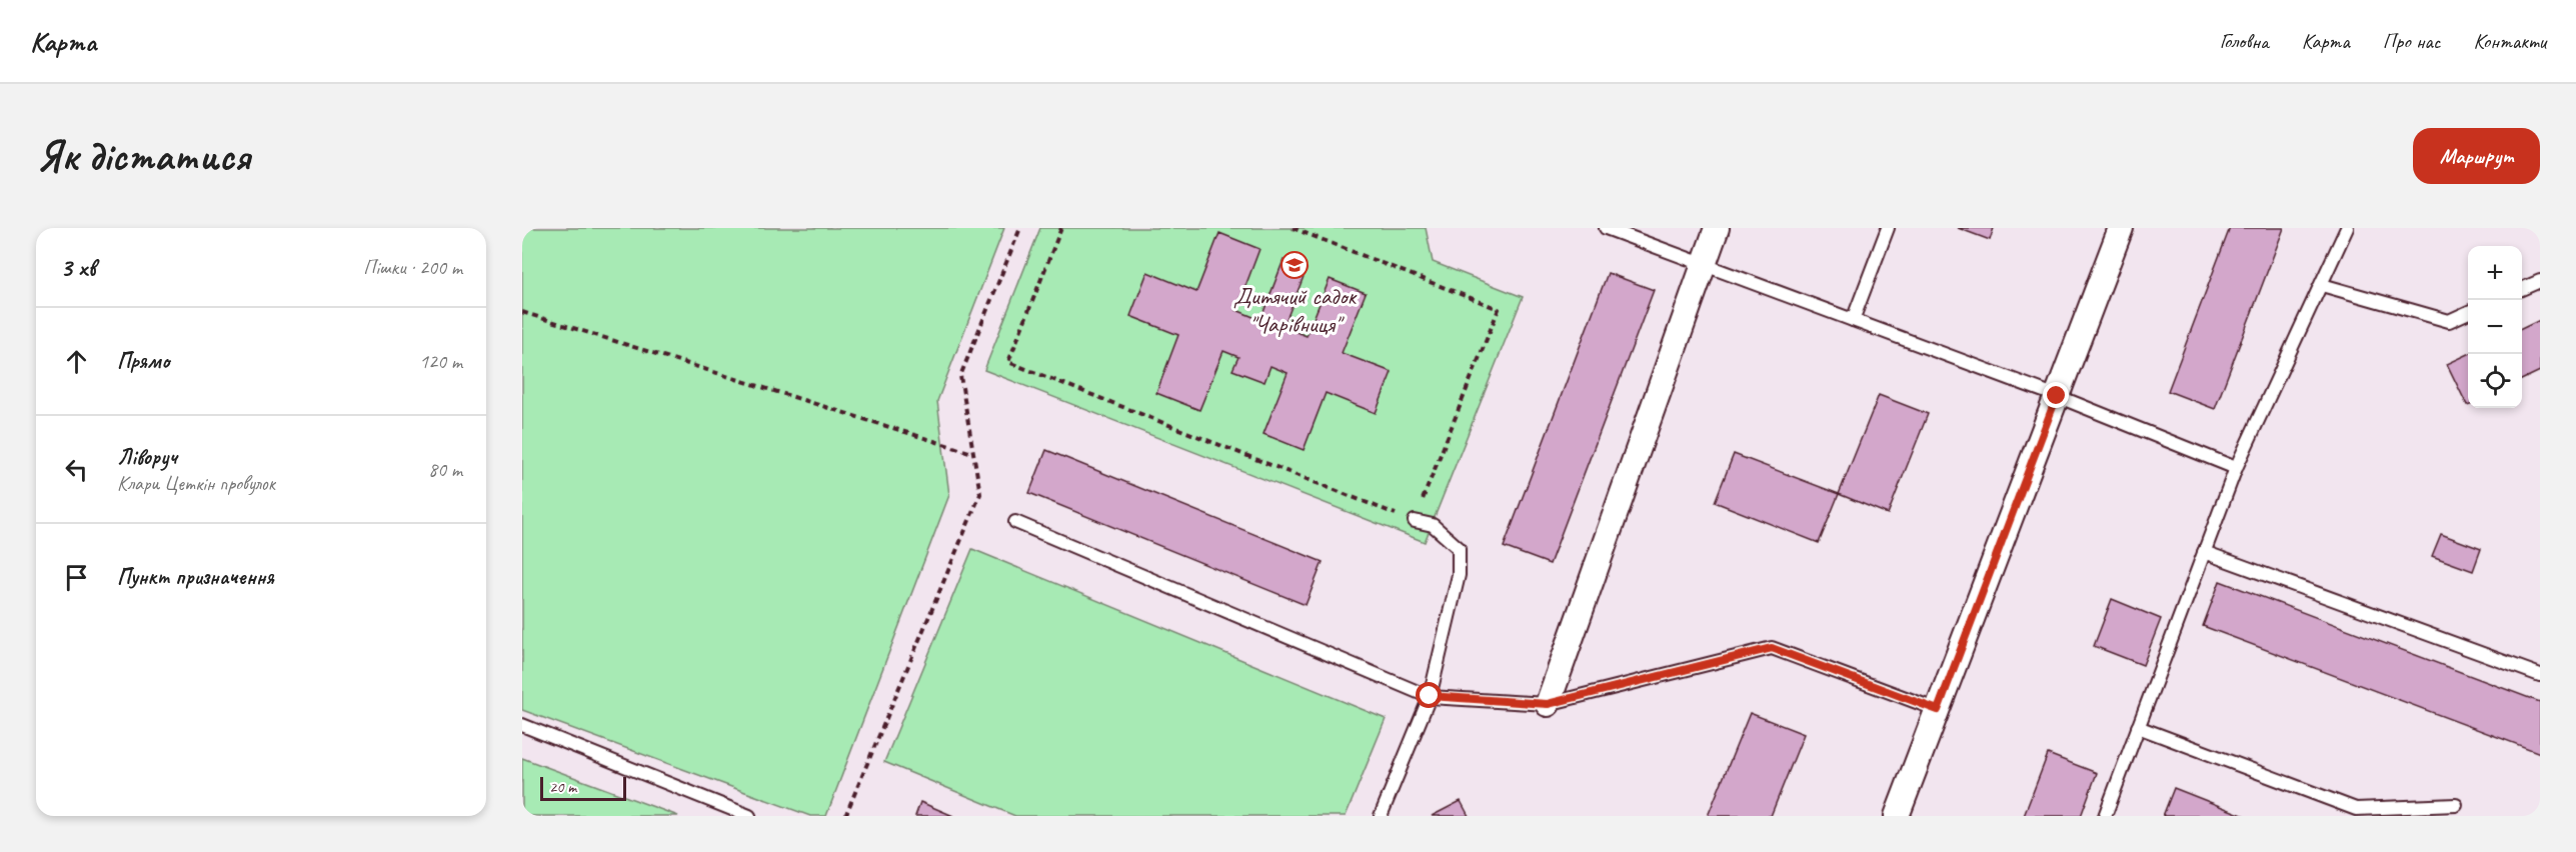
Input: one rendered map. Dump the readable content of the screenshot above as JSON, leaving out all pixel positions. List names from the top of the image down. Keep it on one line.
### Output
{"places":{"school or university":["Дитячий садок \"Чарівниця\""]},"scale_bar":"20 m","page":{"header":"Карта","nav":["Головна","Карта","Про нас","Контакти"],"buttons":"Маршрут","title":"Як дістатися","heading":["3 хв","Пішки · 200 m"],"map_buttons":["+","−"],"list":[["Прямо","120 m"],["Ліворуч","Клари Цеткін провулок","80 m"],"Пункт призначення"],"scale":"20 m"}}
